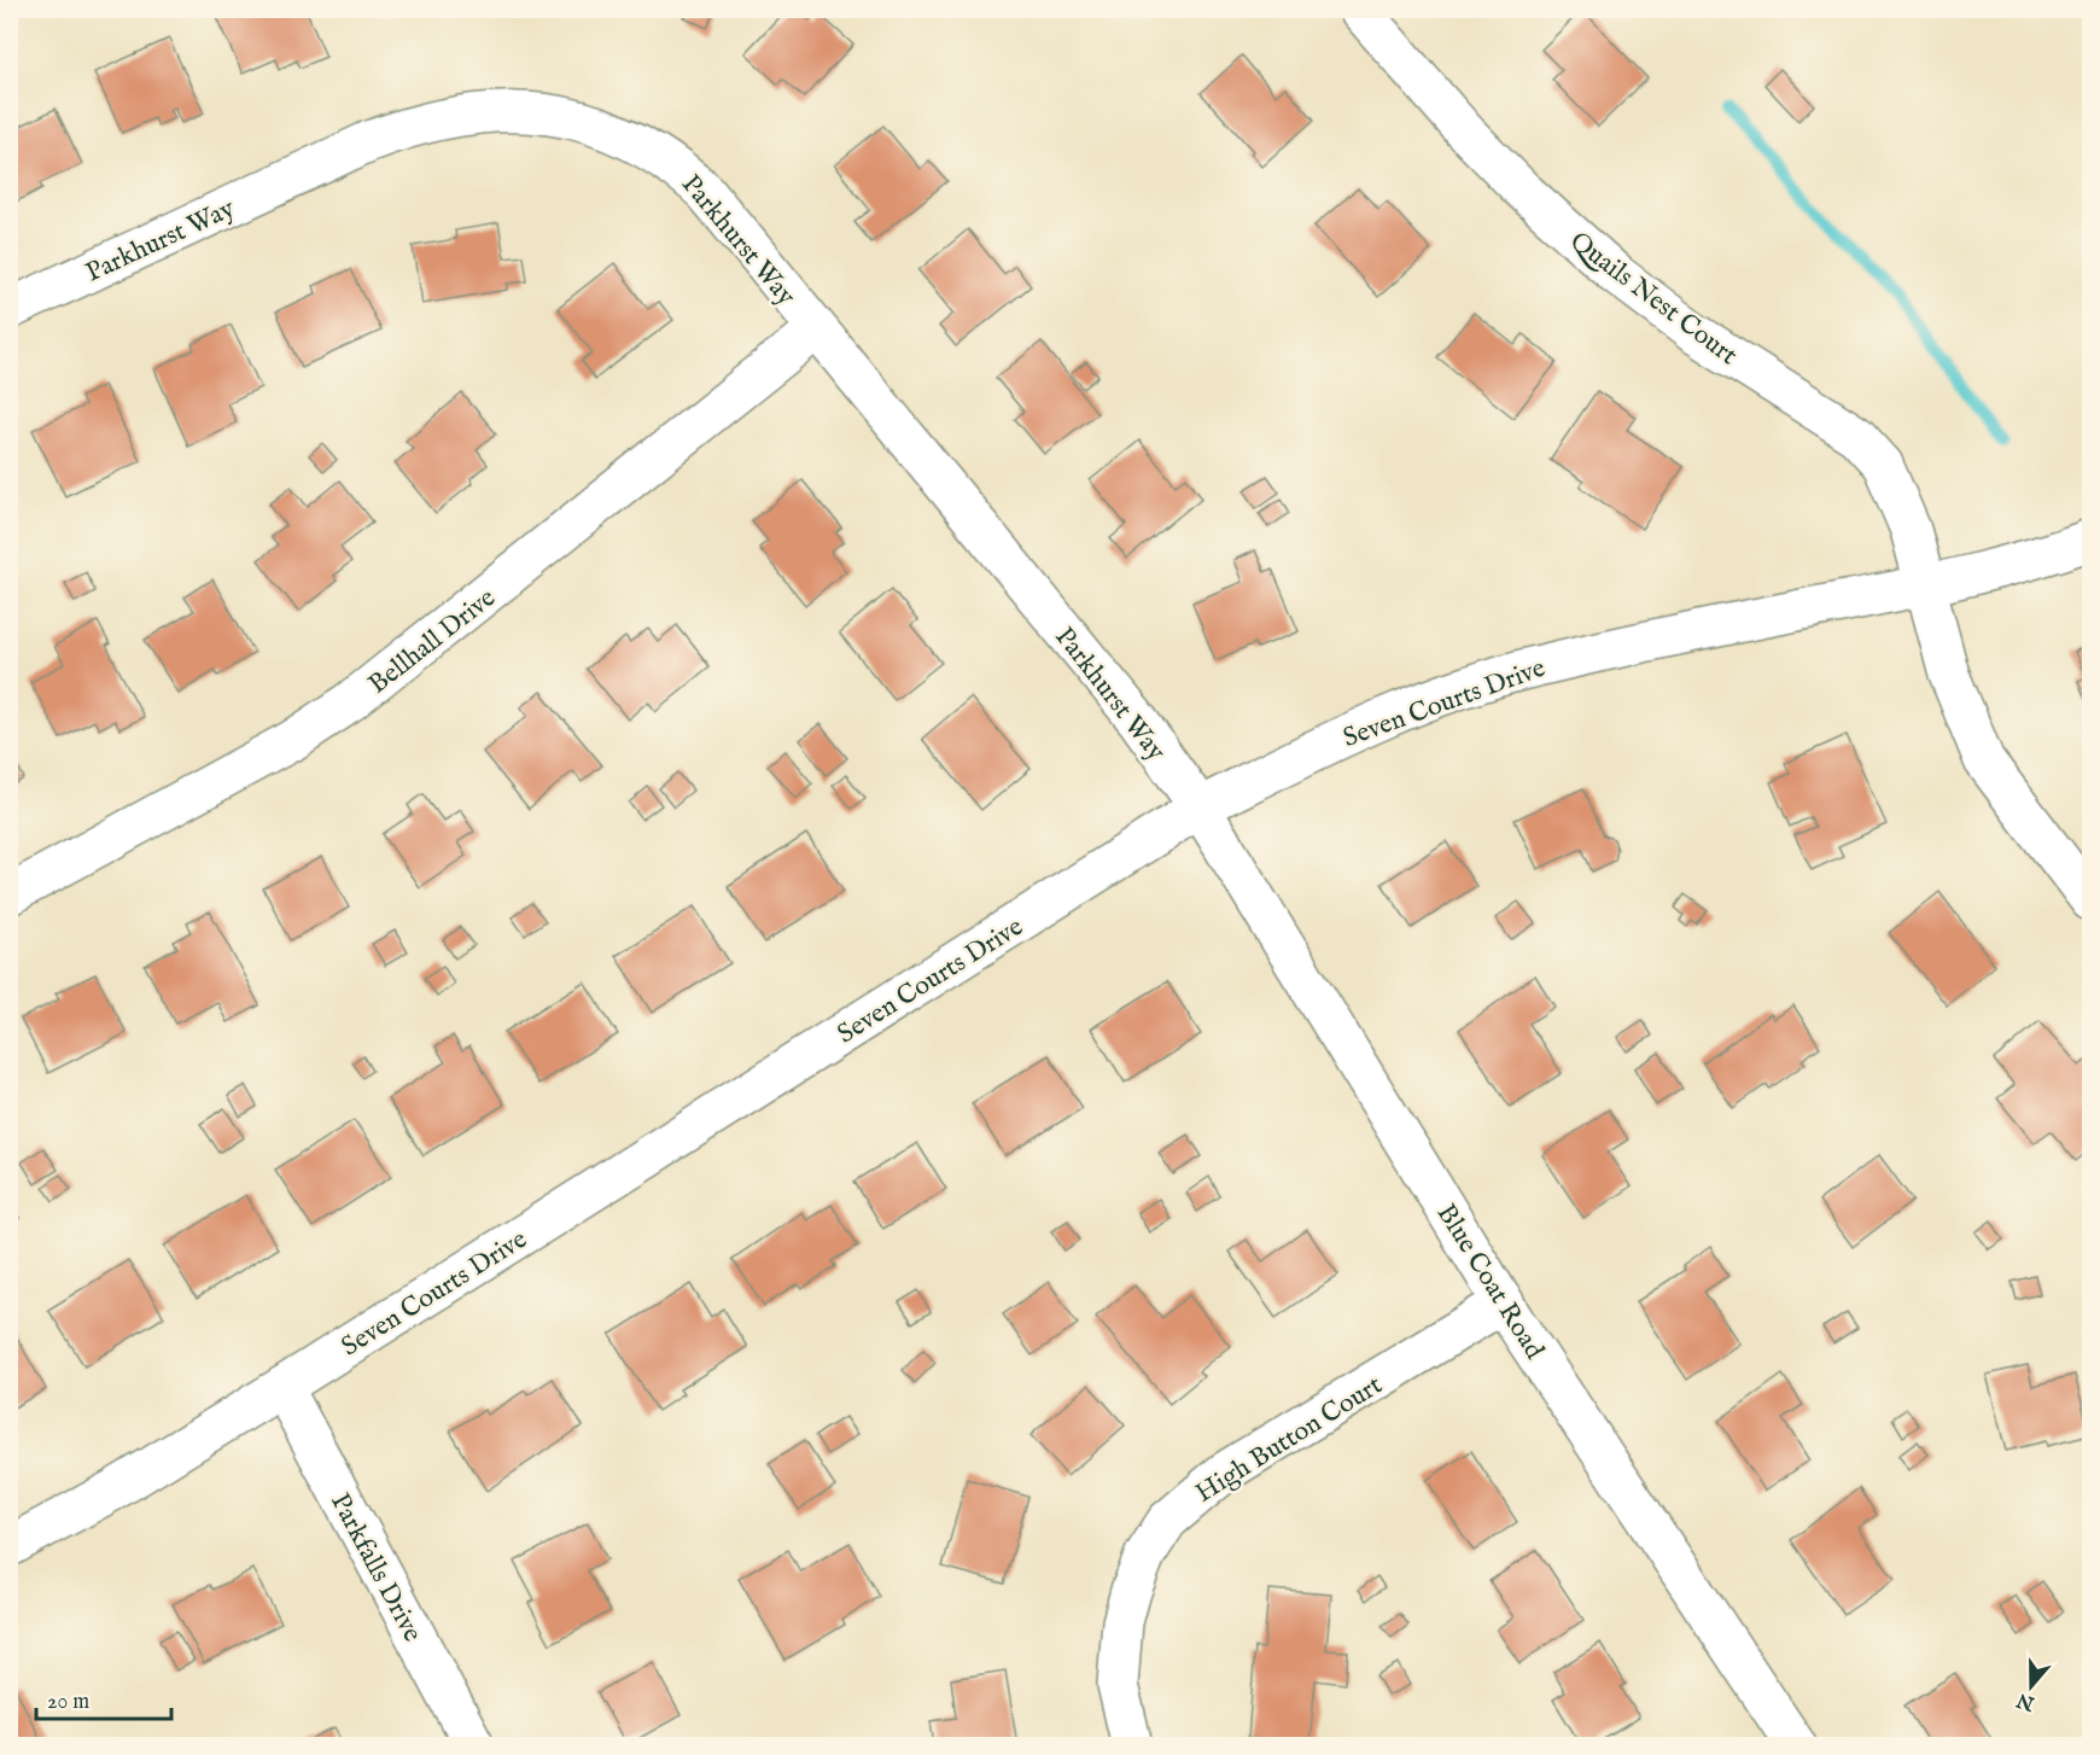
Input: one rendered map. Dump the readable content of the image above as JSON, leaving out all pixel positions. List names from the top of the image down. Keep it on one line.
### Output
{"streets":{"street":["Parkhurst Way","Quails Nest Court","Bellhall Drive","Seven Courts Drive","Blue Coat Road","High Button Court","Parkfalls Drive"]},"crossings":[["Parkhurst Way","Bellhall Drive"],["Parkhurst Way","Seven Courts Drive"],["Parkhurst Way","Blue Coat Road"],["Quails Nest Court","Seven Courts Drive"],["Seven Courts Drive","Blue Coat Road"],["Seven Courts Drive","Parkfalls Drive"],["Blue Coat Road","High Button Court"]],"scale_bar":"20 m","north":"bottom"}
